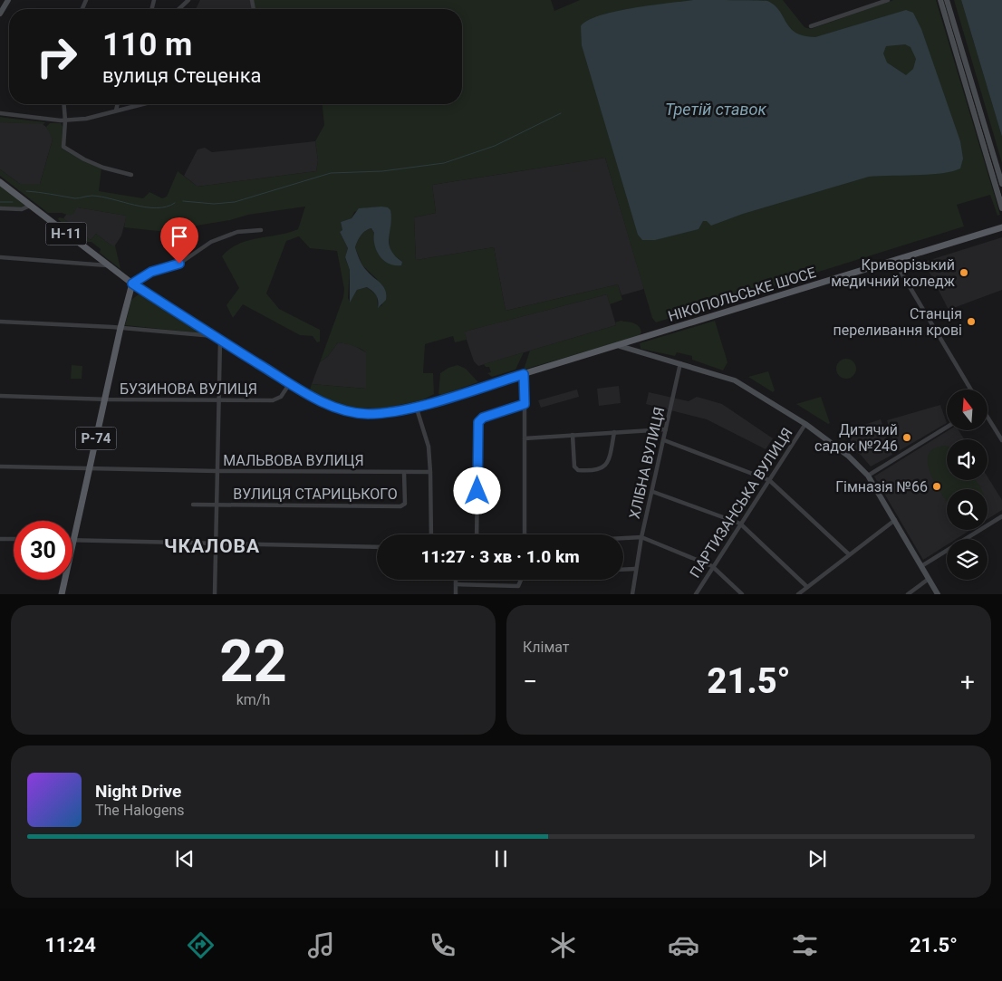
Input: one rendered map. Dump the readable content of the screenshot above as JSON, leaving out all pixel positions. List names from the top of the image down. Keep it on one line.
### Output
{"streets":{"main road":["Н-11","НІКОПОЛЬСЬКЕ ШОСЕ","Р-74"],"street":["БУЗИНОВА ВУЛИЦЯ","МАЛЬВОВА ВУЛИЦЯ","ХЛІБНА ВУЛИЦЯ","ВУЛИЦЯ СТАРИЦЬКОГО","ПАРТИЗАНСЬКА ВУЛИЦЯ"]},"crossings":[["Н-11","НІКОПОЛЬСЬКЕ ШОСЕ"],["Н-11","БУЗИНОВА ВУЛИЦЯ"],["Н-11","Р-74"],["БУЗИНОВА ВУЛИЦЯ","Р-74"],["Р-74","МАЛЬВОВА ВУЛИЦЯ"],["МАЛЬВОВА ВУЛИЦЯ","ВУЛИЦЯ СТАРИЦЬКОГО"]],"districts":["ЧКАЛОВА"],"water":["Третій ставок"],"places":["Криворізький медичний коледж","Станція переливання крові","Дитячий садок №246","Гімназія №66"],"north":"top","page":{"turn":["110 m","вулиця Стеценка"],"limit":"30","trip":"11:27 · 3 хв · 1.0 km","tile":[["22","km/h"],"Клімат"],"heat":["−","21.5°","+"],"song":["Night Drive","The Halogens"],"tabs":["11:24","21.5°"]}}
